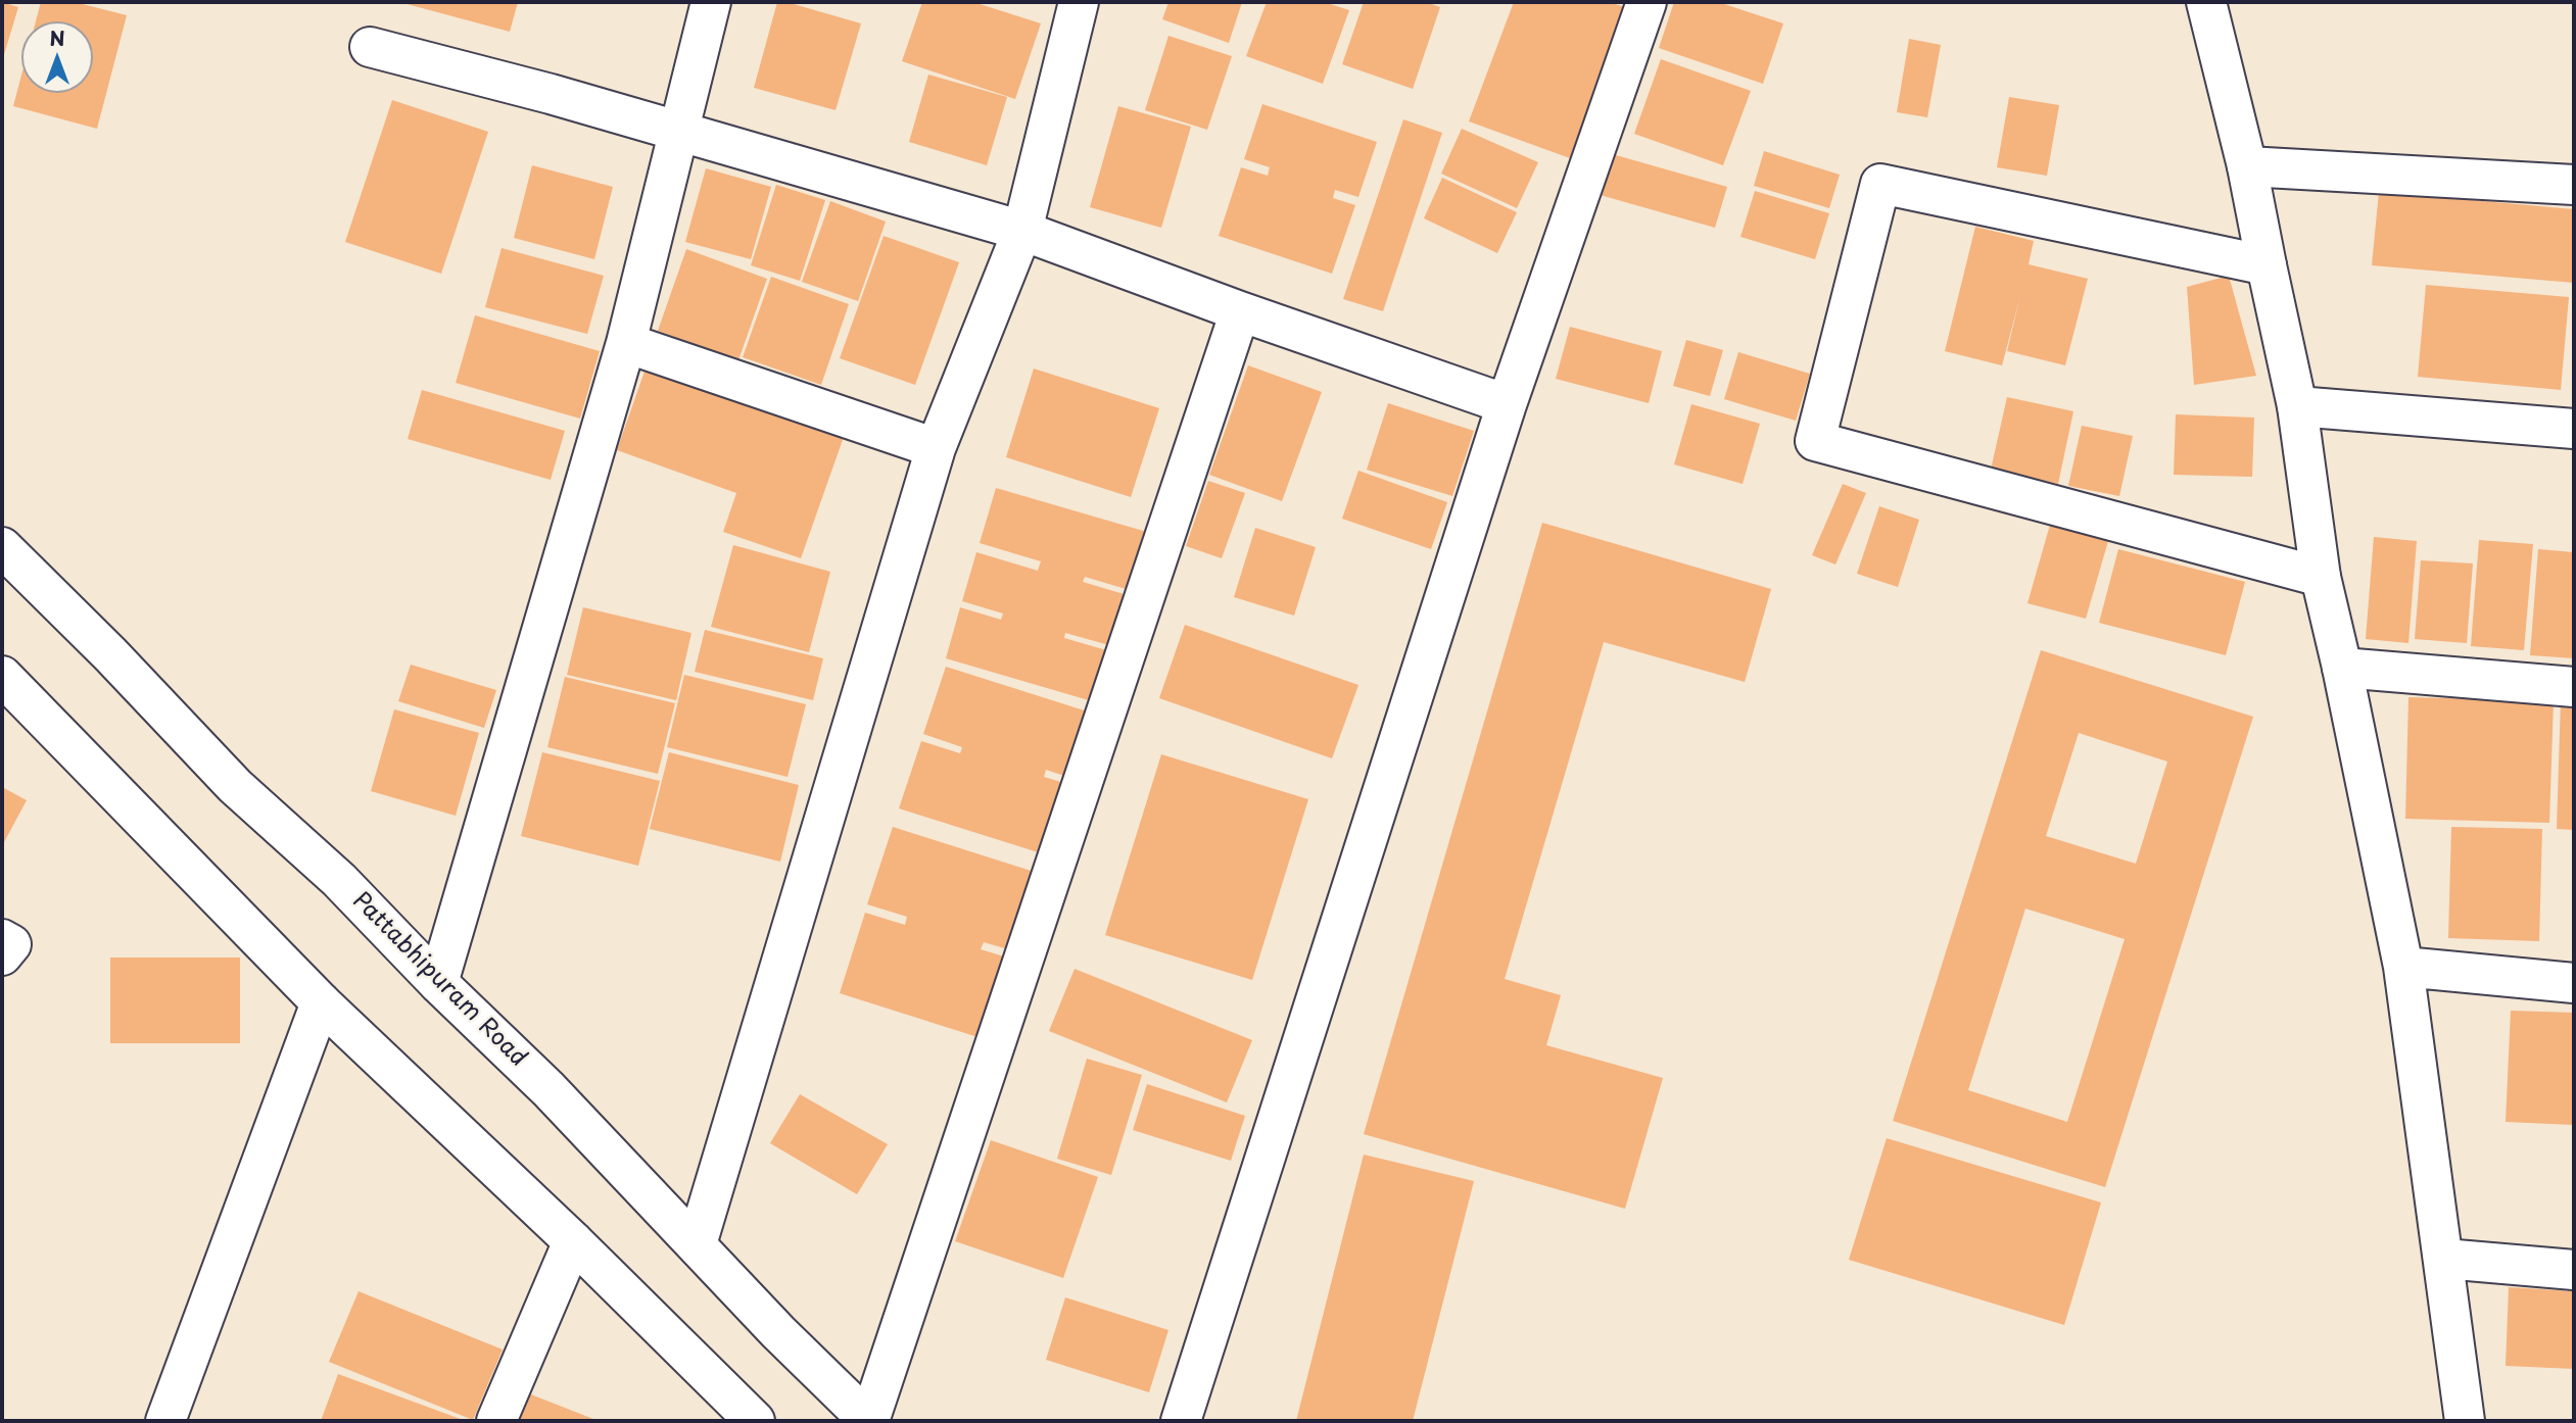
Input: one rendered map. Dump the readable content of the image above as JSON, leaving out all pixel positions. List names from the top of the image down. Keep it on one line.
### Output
{"streets":{"street":["Pattabhipuram Road"]},"north":"top"}
